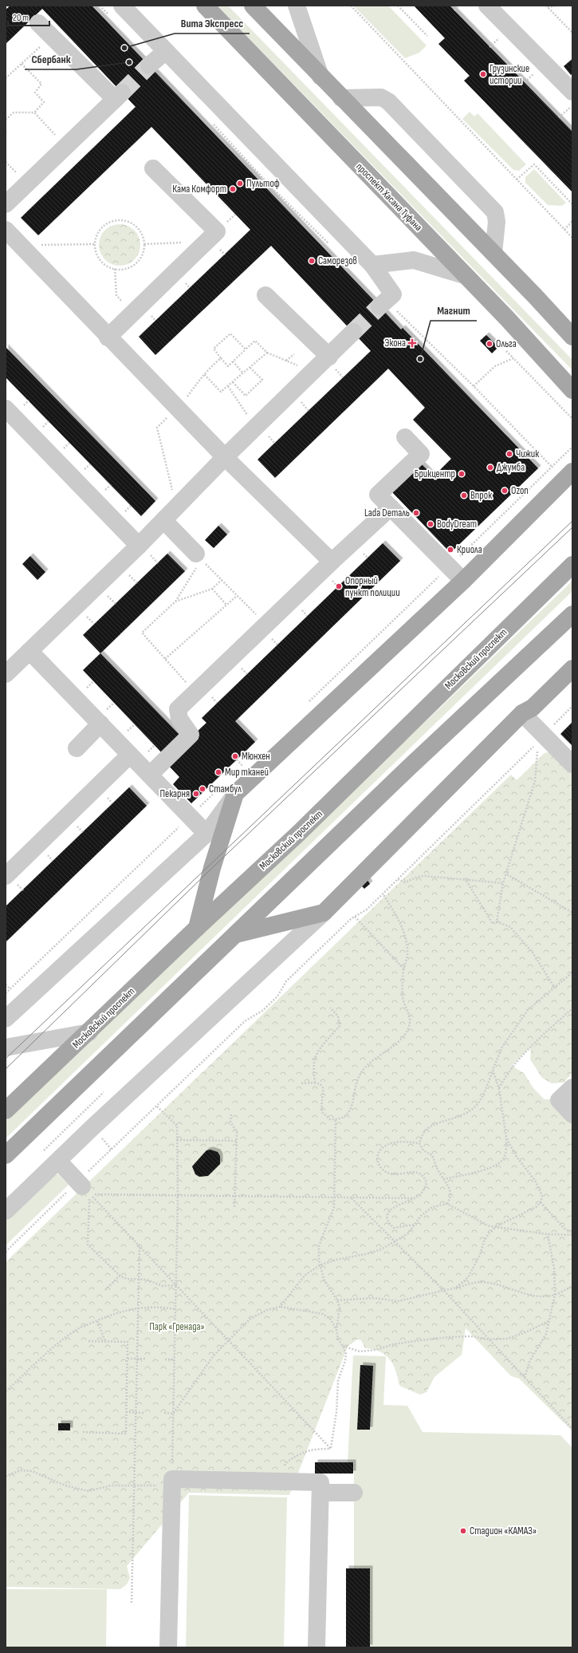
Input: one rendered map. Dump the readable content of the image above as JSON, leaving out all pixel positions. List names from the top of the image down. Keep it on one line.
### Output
{"streets":{"main road":["проспект Хасана Туфана","Московский проспект"]},"parks":["Парк «Гренада»"],"places":{"other":["Вита Экспресс","Сбербанк","Грузинские истории","Пультоф","Кама Комфорт","Саморезов","Ольга","Магнит","Чижик","Джумба","Брикцентр","Ozon","Впрок","Lada Dеталь","BodyDream","Криола","Опорный пункт полиции","Мюнхен","Мир тканей","Стамбул","Пекарня","Стадион «КАМАЗ»"],"health":["Экона"]},"scale_bar":"20 m"}
